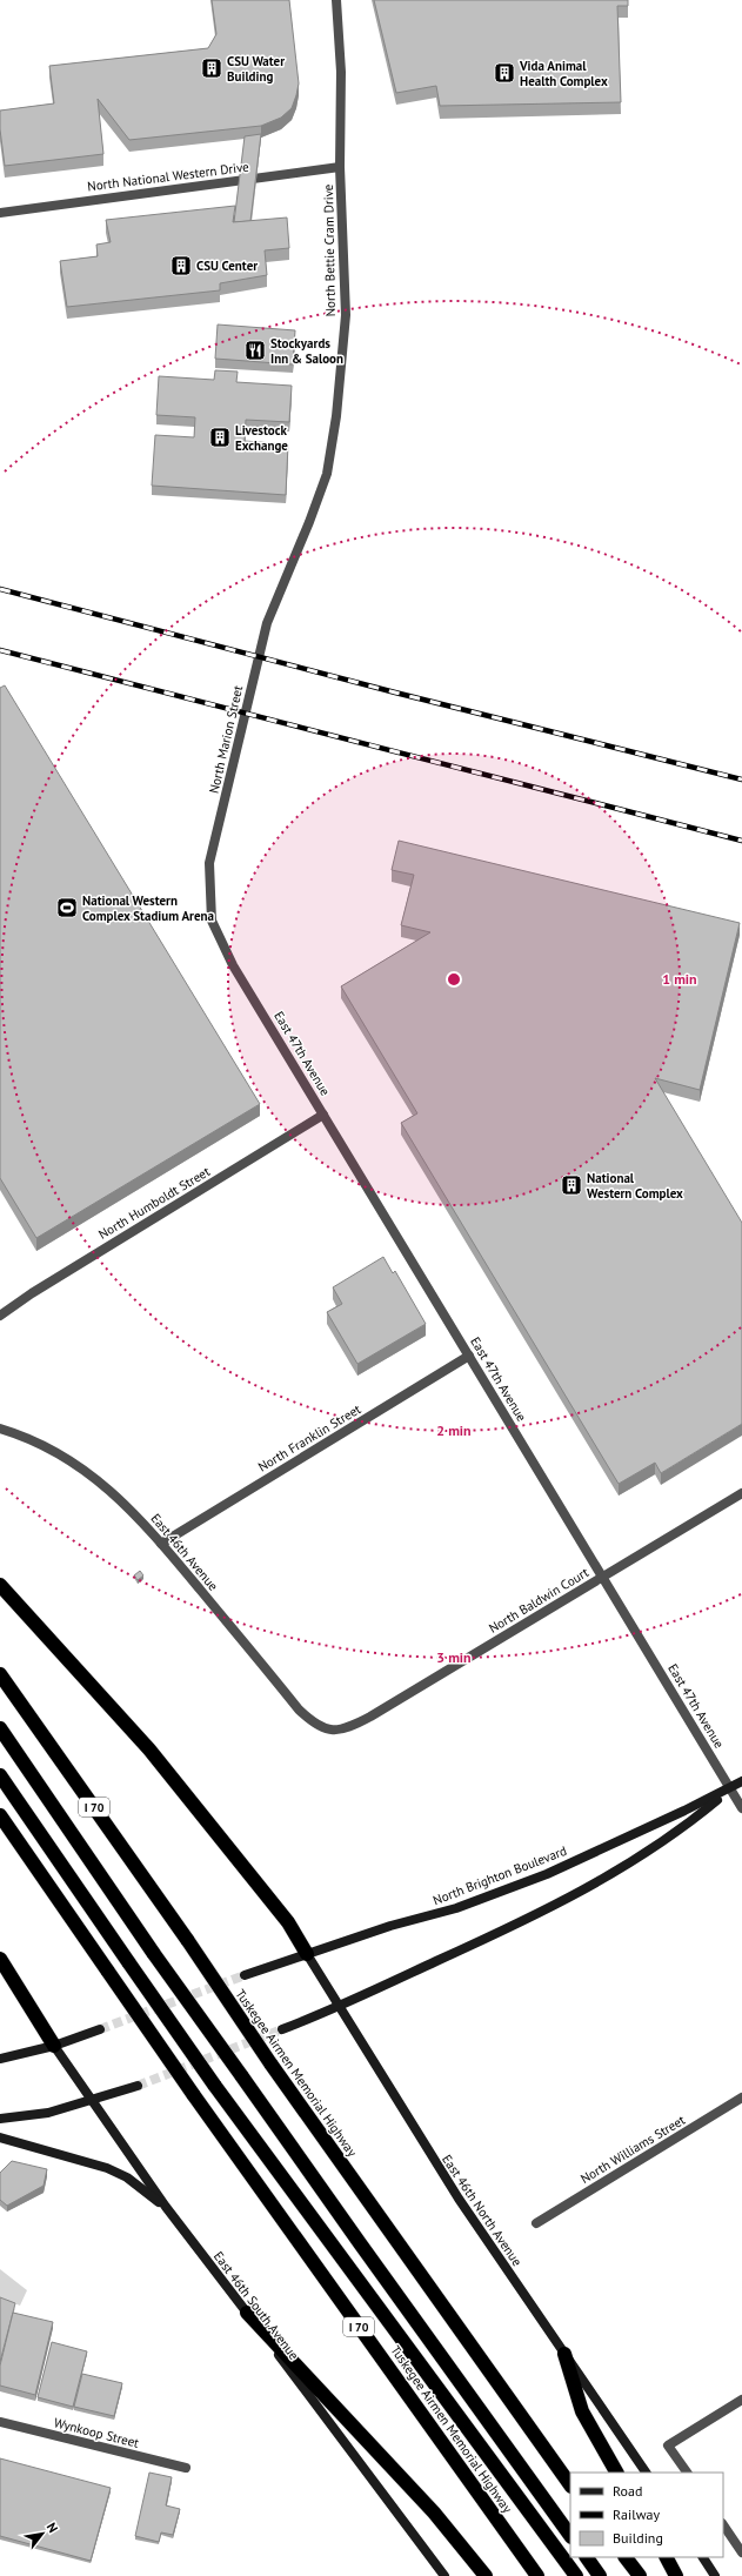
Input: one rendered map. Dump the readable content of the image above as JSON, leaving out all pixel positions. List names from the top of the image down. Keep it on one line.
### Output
{"streets":{"highway":["I 70","Tuskegee Airmen Memorial Highway"],"main road":["North Brighton Boulevard","East 46th North Avenue","East 46th South Avenue"],"street":["North National Western Drive","North Bettie Cram Drive","North Marion Street","East 47th Avenue","North Humboldt Street","North Franklin Street","East 46th Avenue","North Baldwin Court","North Williams Street","Wynkoop Street"]},"crossings":[["North National Western Drive","North Bettie Cram Drive"],["North Bettie Cram Drive","North Marion Street"],["North Marion Street","East 47th Avenue"],["East 47th Avenue","North Humboldt Street"],["East 47th Avenue","North Franklin Street"],["East 47th Avenue","North Baldwin Court"],["East 47th Avenue","North Brighton Boulevard"],["North Franklin Street","East 46th Avenue"],["East 46th Avenue","North Baldwin Court"],["North Brighton Boulevard","East 46th North Avenue"]],"places":{"building":["CSU Water Building","Vida Animal Health Complex","CSU Center","Livestock Exchange","National Western Complex"],"restaurant":["Stockyards Inn & Saloon"],"sports":["National Western Complex Stadium Arena"]},"legend":["Road","Railway","Building"],"north":"top right","rings":["1 min","2 min","3 min"]}
